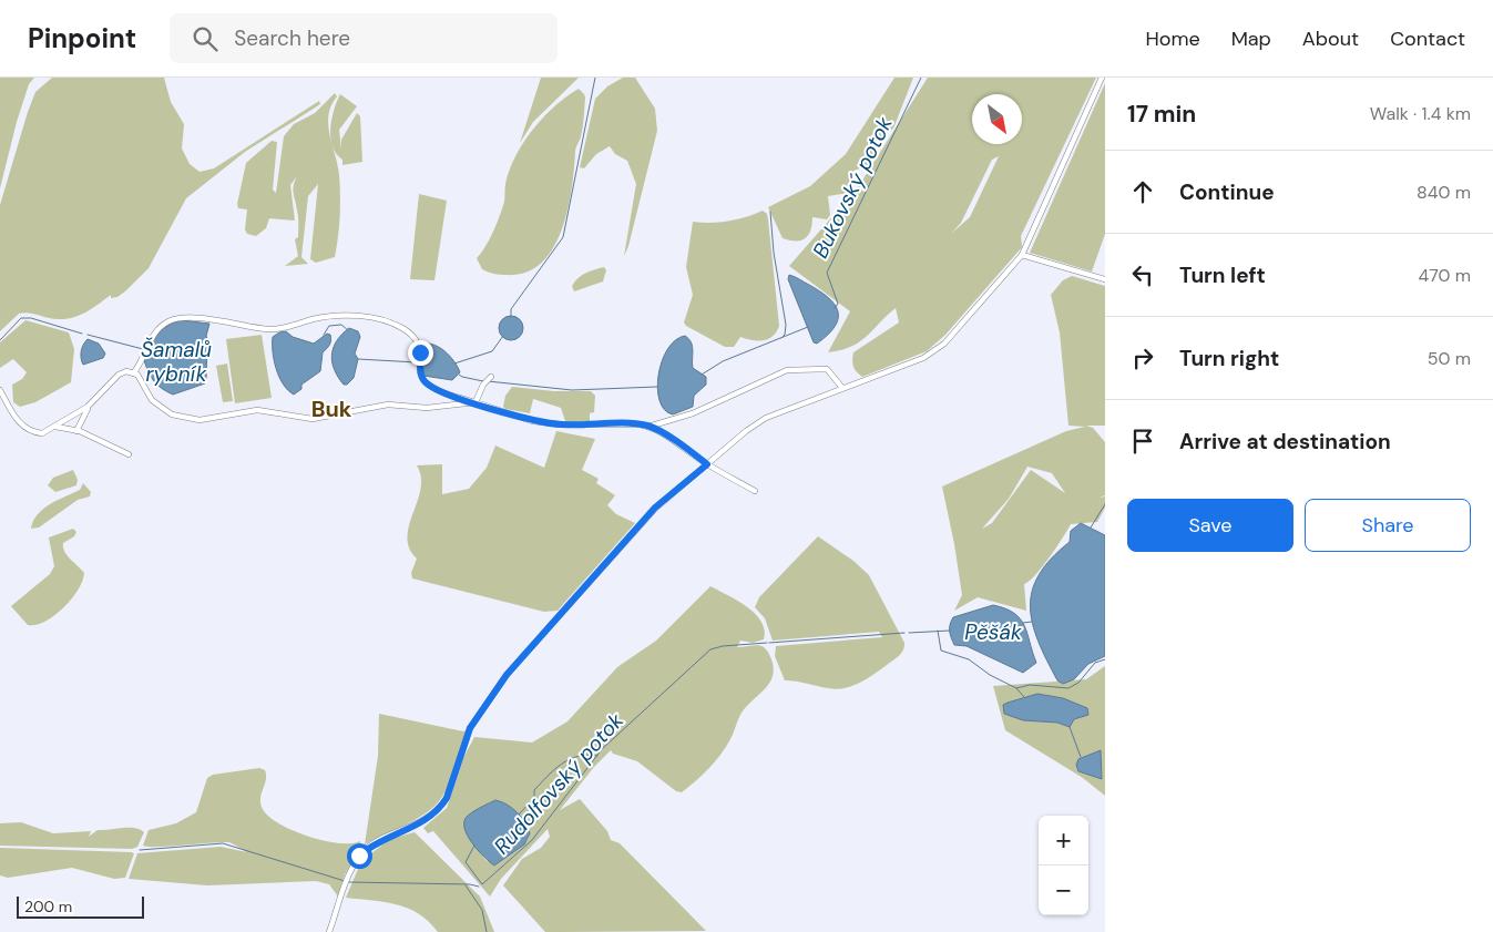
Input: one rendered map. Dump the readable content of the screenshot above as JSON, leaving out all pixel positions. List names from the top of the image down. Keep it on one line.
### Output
{"districts":["Buk"],"water":["Bukovský potok","Šamalů rybník","Pěšák","Rudolfovský potok"],"scale_bar":"200 m","north":"bottom right","page":{"header":"Pinpoint","search":"Search here","nav":["Home","Map","About","Contact"],"heading":["17 min","Walk · 1.4 km"],"list":[["Continue","840 m"],["Turn left","470 m"],["Turn right","50 m"],"Arrive at destination"],"buttons":["Save","Share"],"map_buttons":["+","−"],"scale":"200 m"}}
